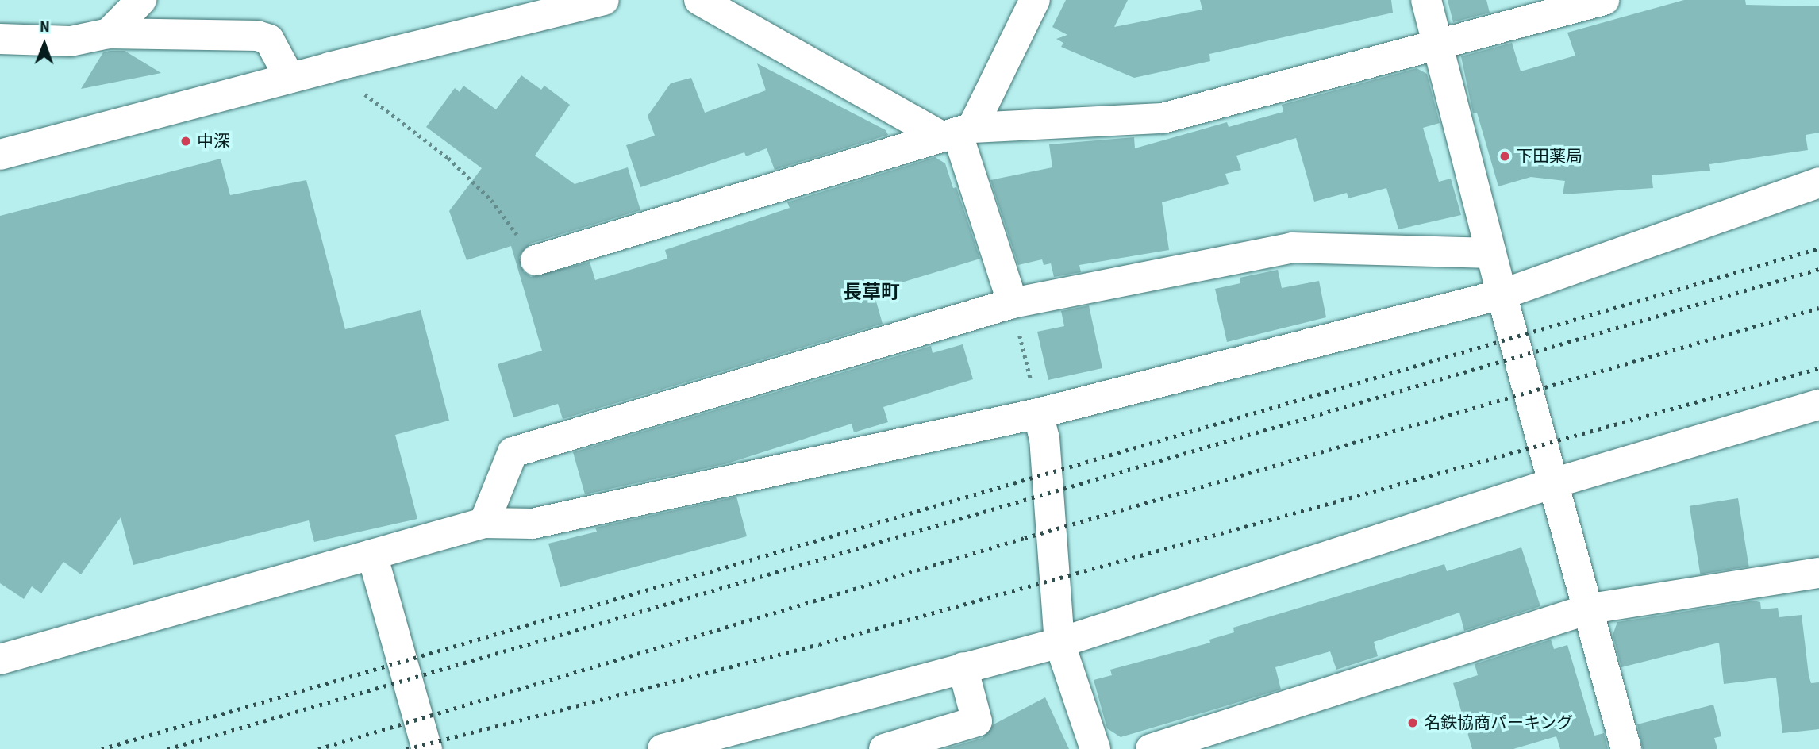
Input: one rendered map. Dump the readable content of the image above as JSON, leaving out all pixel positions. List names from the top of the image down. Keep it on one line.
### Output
{"districts":["長草町"],"places":["中深","下田薬局","名鉄協商パーキング"],"north":"top"}
